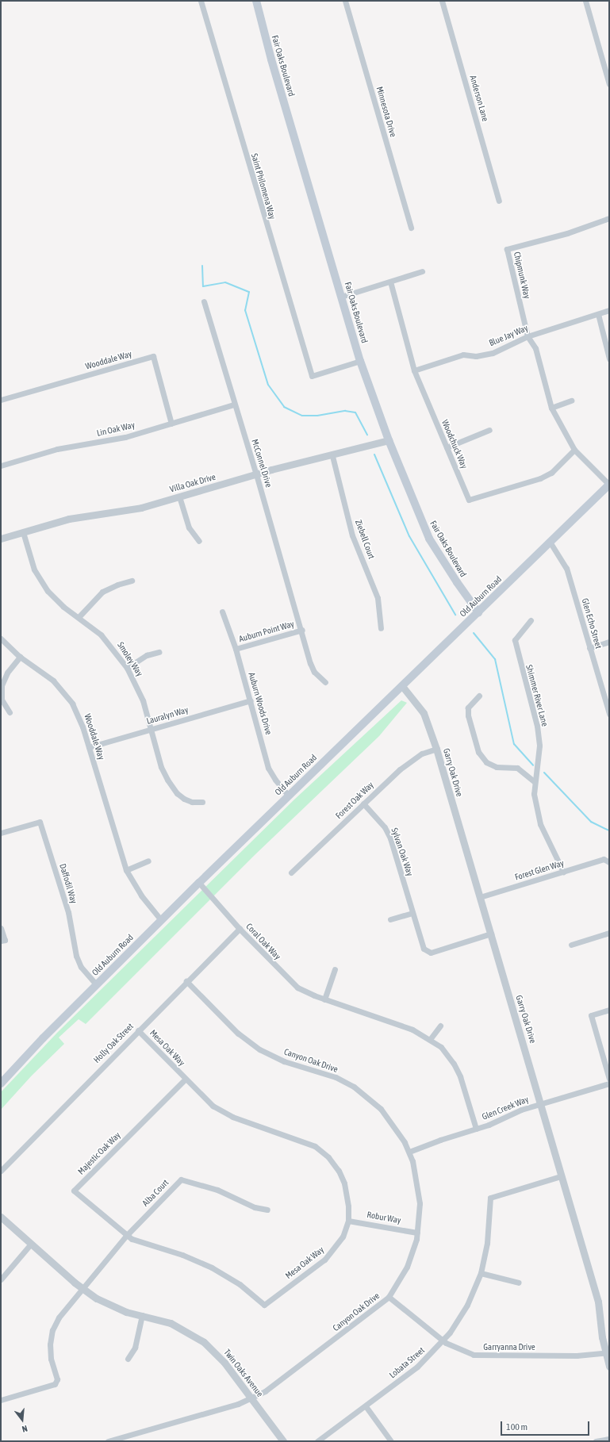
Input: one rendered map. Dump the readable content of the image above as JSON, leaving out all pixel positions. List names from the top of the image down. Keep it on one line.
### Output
{"streets":{"main road":["Fair Oaks Boulevard","Old Auburn Road"],"street":["Anderson Lane","Minnesota Drive","Saint Philomena Way","Chipmunk Way","Blue Jay Way","Wooddale Way","Lin Oak Way","Woodchuck Way","McConnel Drive","Villa Oak Drive","Ziebell Court","Glen Echo Street","Auburn Point Way","Smoley Way","Shimmer River Lane","Auburn Woods Drive","Lauralyn Way","Garry Oak Drive","Forest Oak Way","Sylvan Oak Way","Forest Glen Way","Daffodil Way","Coral Oak Way","Holly Oak Street","Mesa Oak Way","Canyon Oak Drive","Glen Creek Way","Majestic Oak Way","Alba Court","Robur Way","Garryanna Drive","Lobata Street","Twin Oaks Avenue"]},"crossings":[["Fair Oaks Boulevard","Saint Philomena Way"],["Fair Oaks Boulevard","Villa Oak Drive"],["Fair Oaks Boulevard","Old Auburn Road"],["Chipmunk Way","Blue Jay Way"],["Chipmunk Way","Woodchuck Way"],["Chipmunk Way","Old Auburn Road"],["Blue Jay Way","Woodchuck Way"],["Wooddale Way","Lin Oak Way"],["Wooddale Way","Old Auburn Road"],["Wooddale Way","Lauralyn Way"],["Lin Oak Way","McConnel Drive"],["McConnel Drive","Villa Oak Drive"],["McConnel Drive","Auburn Point Way"],["Villa Oak Drive","Ziebell Court"],["Villa Oak Drive","Smoley Way"],["Old Auburn Road","Glen Echo Street"],["Old Auburn Road","Auburn Woods Drive"],["Old Auburn Road","Garry Oak Drive"],["Old Auburn Road","Daffodil Way"],["Old Auburn Road","Coral Oak Way"],["Auburn Point Way","Auburn Woods Drive"],["Smoley Way","Lauralyn Way"],["Auburn Woods Drive","Lauralyn Way"],["Garry Oak Drive","Forest Oak Way"],["Garry Oak Drive","Sylvan Oak Way"],["Garry Oak Drive","Forest Glen Way"],["Garry Oak Drive","Glen Creek Way"],["Garry Oak Drive","Garryanna Drive"],["Garry Oak Drive","Lobata Street"],["Forest Oak Way","Sylvan Oak Way"],["Coral Oak Way","Holly Oak Street"],["Coral Oak Way","Glen Creek Way"],["Holly Oak Street","Mesa Oak Way"],["Holly Oak Street","Canyon Oak Drive"],["Mesa Oak Way","Majestic Oak Way"],["Mesa Oak Way","Alba Court"],["Mesa Oak Way","Robur Way"],["Canyon Oak Drive","Glen Creek Way"],["Canyon Oak Drive","Robur Way"],["Canyon Oak Drive","Garryanna Drive"],["Canyon Oak Drive","Twin Oaks Avenue"],["Majestic Oak Way","Alba Court"],["Alba Court","Twin Oaks Avenue"],["Garryanna Drive","Lobata Street"]],"scale_bar":"100 m","north":"bottom"}
